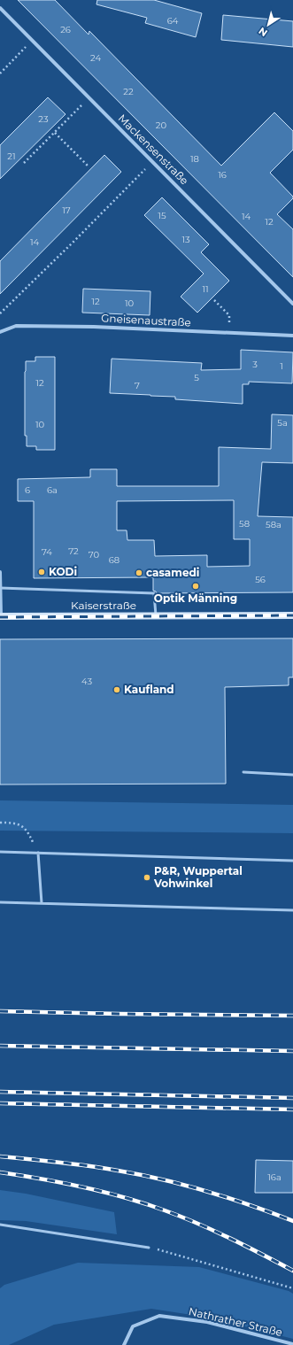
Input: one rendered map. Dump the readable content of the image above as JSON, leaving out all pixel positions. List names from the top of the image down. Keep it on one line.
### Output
{"streets":{"main road":["Kaiserstraße"],"street":["Mackensenstraße","Gneisenaustraße","Nathrather Straße"]},"places":["KODi","casamedi","Optik Männing","Kaufland","P&R, Wuppertal Vohwinkel"],"house_numbers":["64","26","24","22","23","20","21","18","16","17","15","14","12","13","14","11","12","10","3","1","5","12","7","5a","10","6","6a","58","58a","72","74","70","68","56","43","16a"],"north":"bottom left"}
